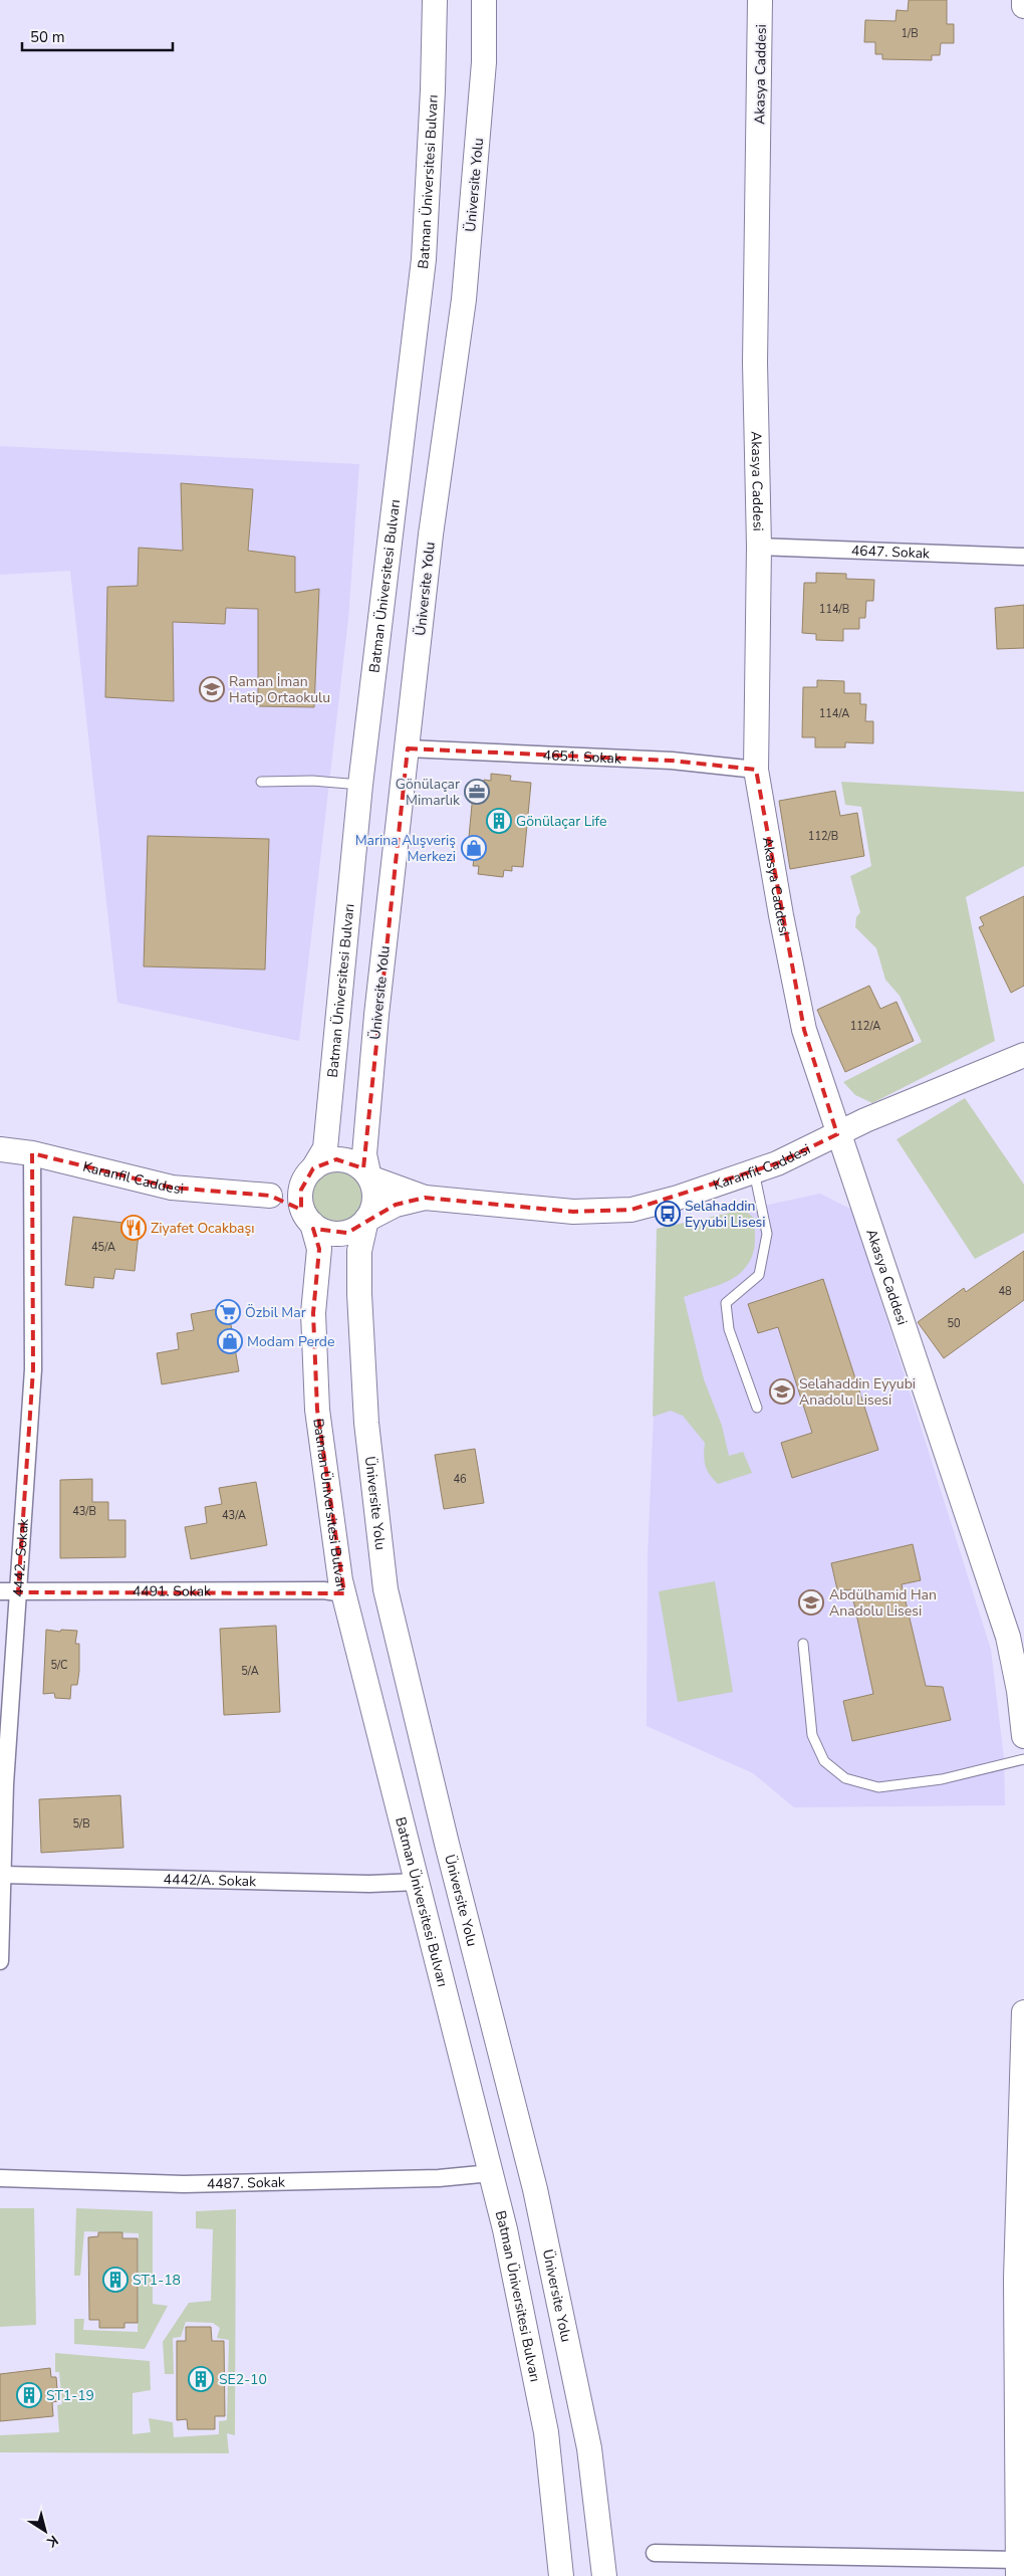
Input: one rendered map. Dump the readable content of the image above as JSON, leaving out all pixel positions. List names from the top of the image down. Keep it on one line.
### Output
{"streets":{"main road":["Akasya Caddesi","Batman Üniversitesi Bulvarı","Üniversite Yolu","Karanfil Caddesi"],"street":["4647. Sokak","4651. Sokak","4442. Sokak","4491. Sokak","4442/A. Sokak","4487. Sokak"]},"crossings":[["Akasya Caddesi","4647. Sokak"],["Akasya Caddesi","4651. Sokak"],["Akasya Caddesi","Karanfil Caddesi"],["Batman Üniversitesi Bulvarı","Üniversite Yolu"],["Batman Üniversitesi Bulvarı","4491. Sokak"],["Batman Üniversitesi Bulvarı","4442/A. Sokak"],["Batman Üniversitesi Bulvarı","4487. Sokak"],["Üniversite Yolu","4651. Sokak"],["Karanfil Caddesi","4442. Sokak"],["4442. Sokak","4491. Sokak"],["4442. Sokak","4442/A. Sokak"]],"places":{"school or university":["Raman İman Hatip Ortaokulu","Selahaddin Eyyubi Anadolu Lisesi","Abdülhamid Han Anadolu Lisesi"],"office":["Gönülaçar Mimarlık"],"building":["Gönülaçar Life","ST1-18","SE2-10","ST1-19"],"shop":["Marina Alışveriş Merkezi","Modam Perde"],"bus stop":["Selahaddin Eyyubi Lisesi"],"restaurant":["Ziyafet Ocakbaşı"],"supermarket":["Özbil Mar"]},"house_numbers":["1/B","114/B","114/A","112/B","112/A","45/A","48","50","46","43/B","43/A","5/C","5/A","5/B"],"scale_bar":"50 m","north":"bottom right"}
